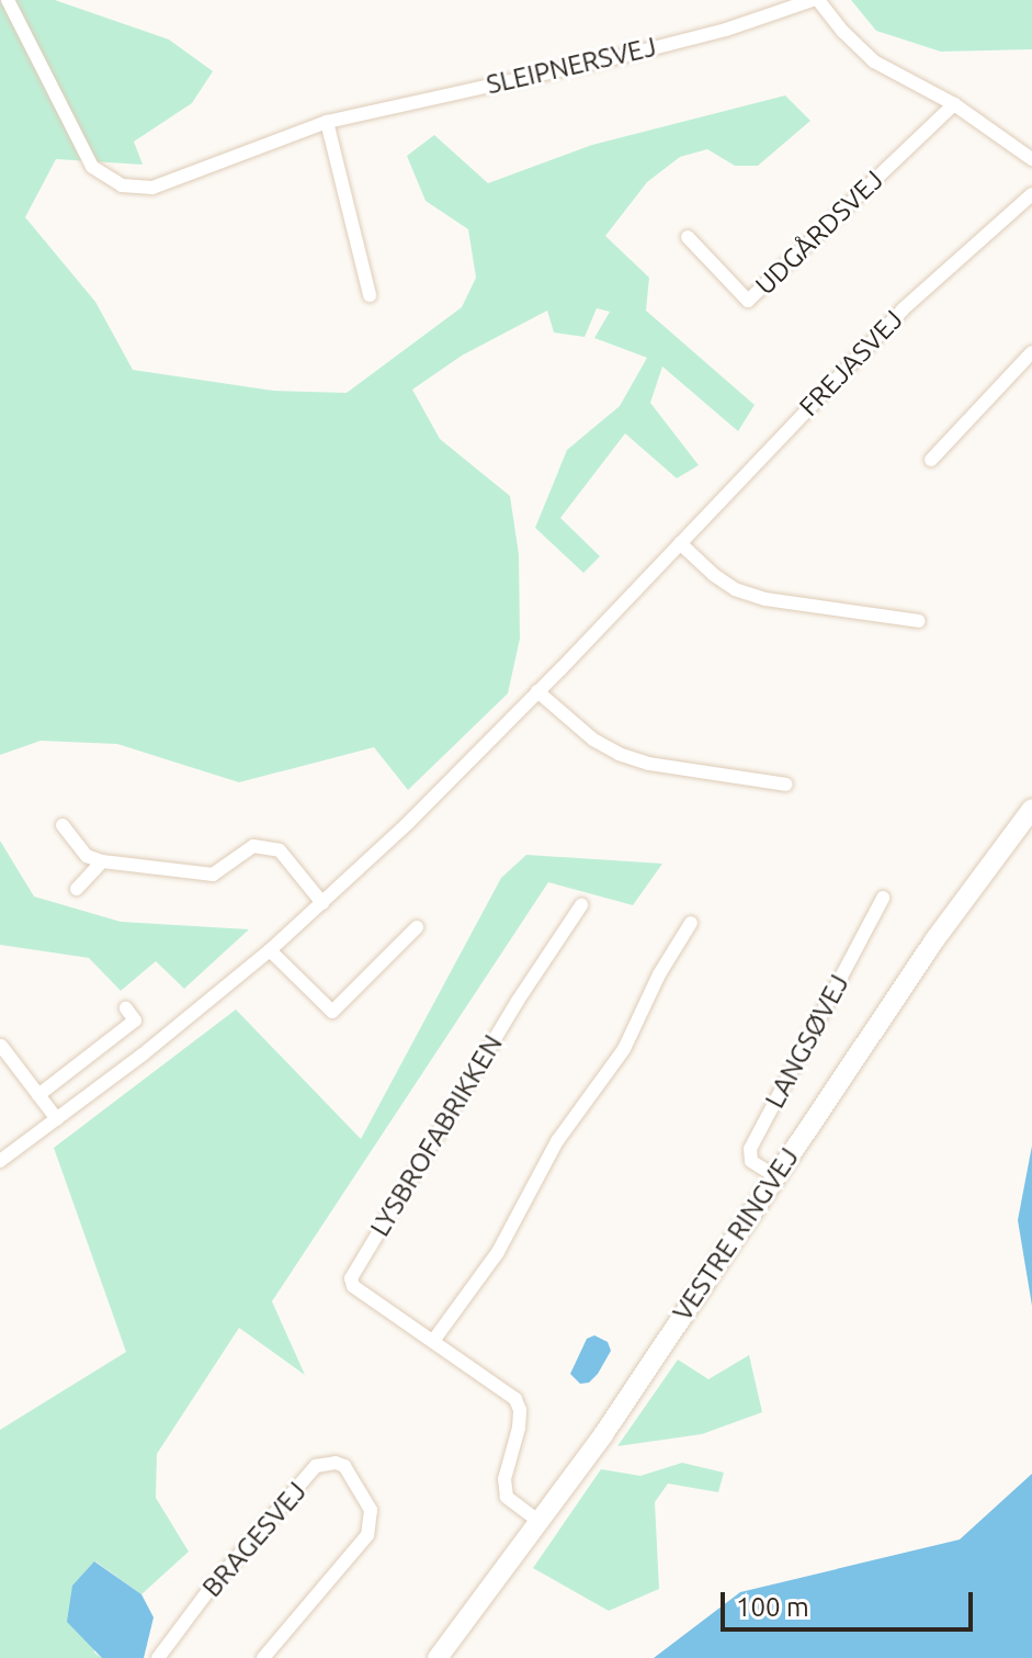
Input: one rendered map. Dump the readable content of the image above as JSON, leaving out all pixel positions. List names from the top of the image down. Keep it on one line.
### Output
{"streets":{"main road":["VESTRE RINGVEJ"],"street":["SLEIPNERSVEJ","UDGÅRDSVEJ","FREJASVEJ","LANGSØVEJ","LYSBROFABRIKKEN","BRAGESVEJ"]},"crossings":[["LANGSØVEJ","VESTRE RINGVEJ"],["LYSBROFABRIKKEN","VESTRE RINGVEJ"]],"scale_bar":"100 m"}
